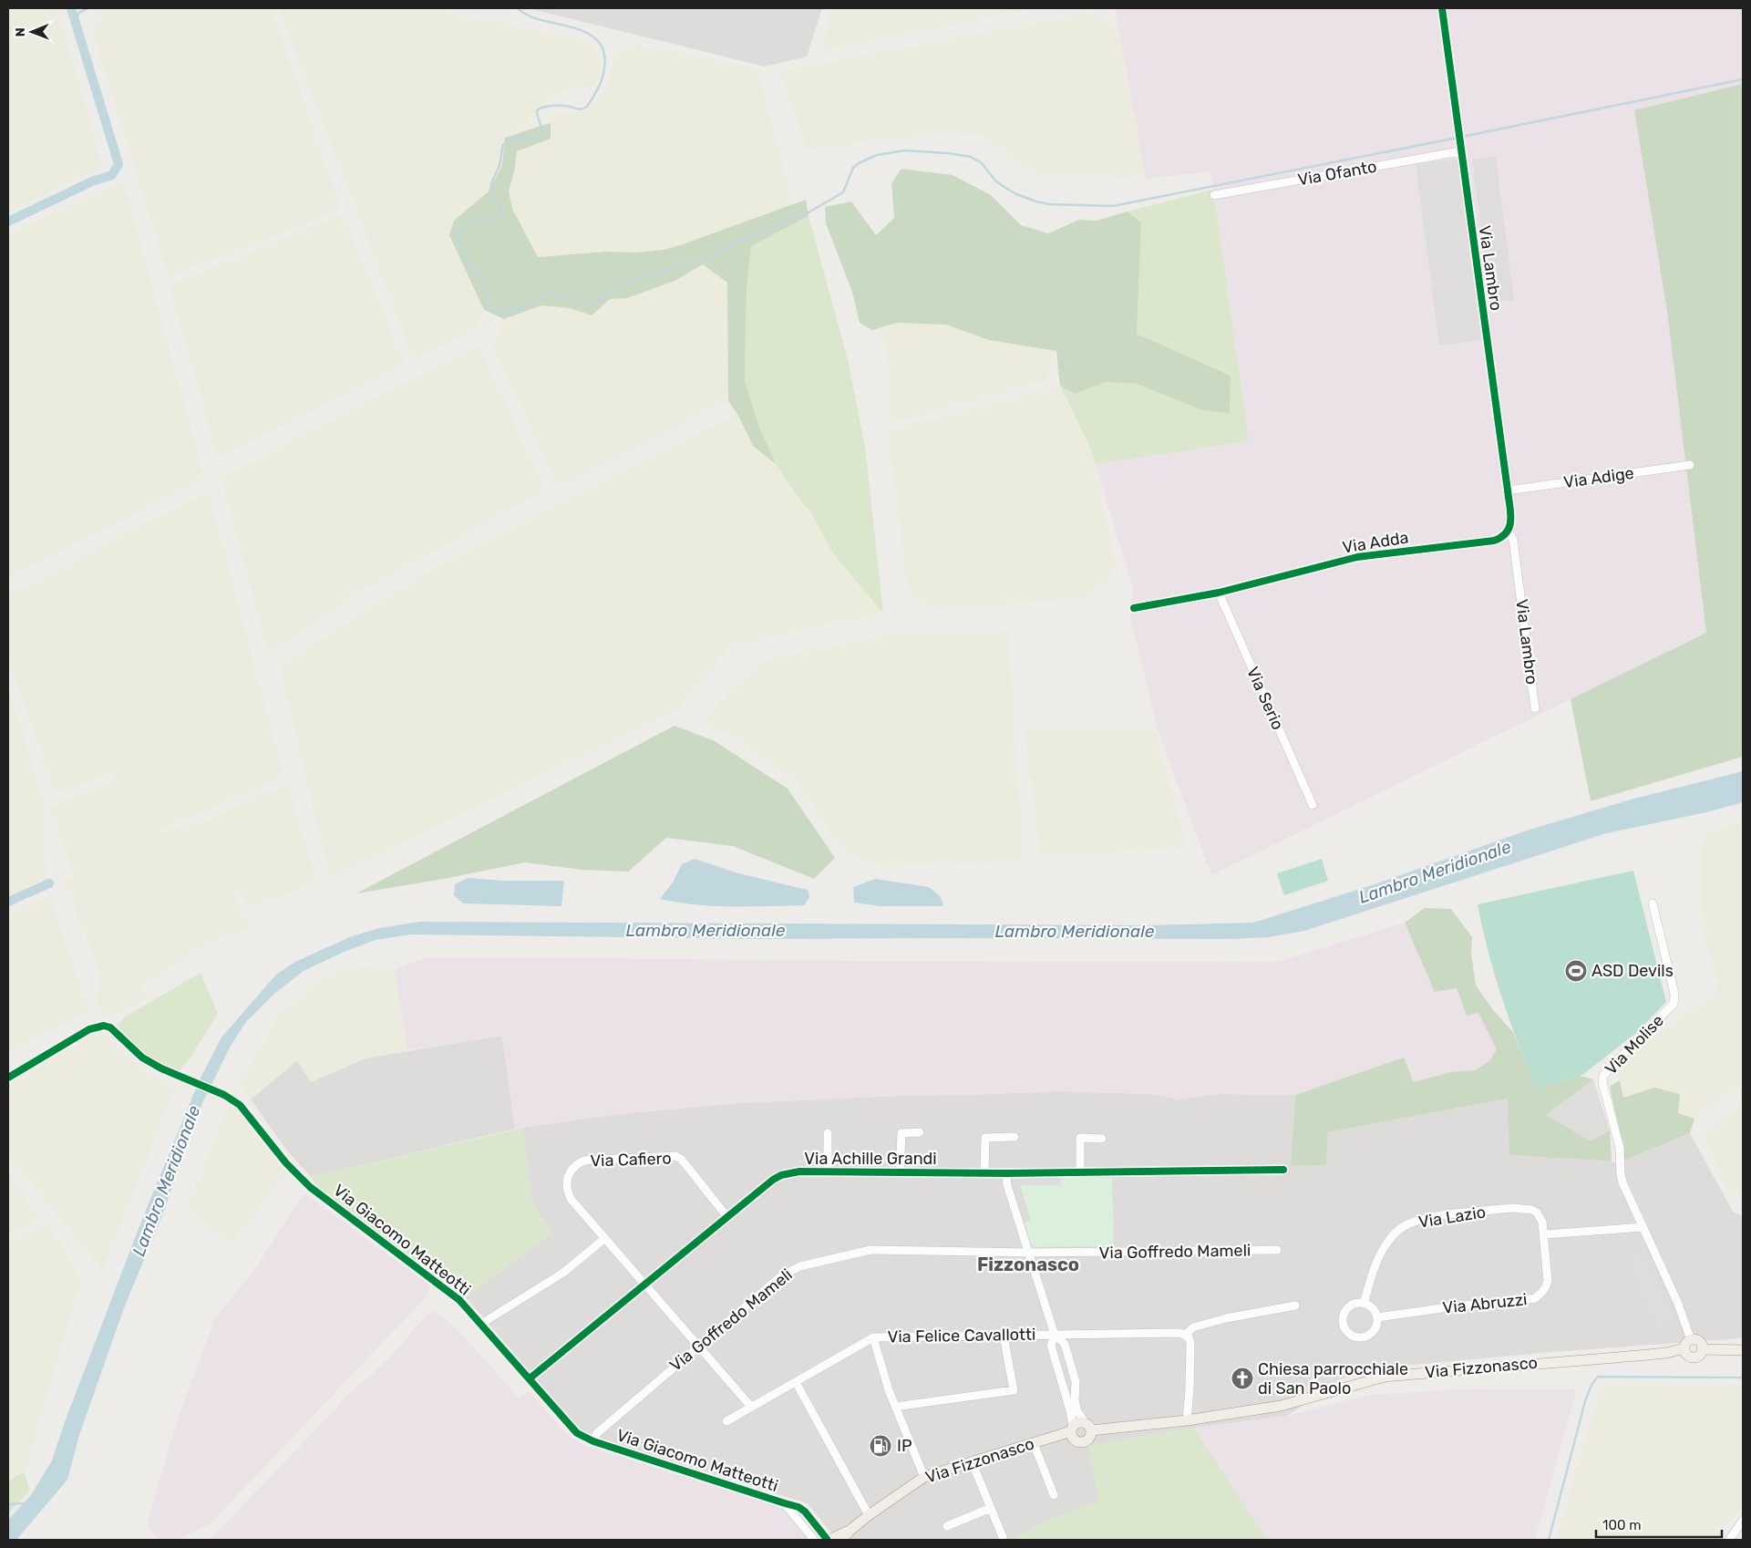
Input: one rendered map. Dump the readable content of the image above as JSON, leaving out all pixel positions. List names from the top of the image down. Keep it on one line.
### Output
{"streets":{"main road":["Via Fizzonasco"],"street":["Via Ofanto","Via Lambro","Via Adige","Via Adda","Via Serio","Via Molise","Via Achille Grandi","Via Cafiero","Via Lazio","Via Giacomo Matteotti","Via Goffredo Mameli","Via Abruzzi","Via Felice Cavallotti"]},"crossings":[["Via Ofanto","Via Lambro"],["Via Lambro","Via Adige"],["Via Lambro","Via Adda"],["Via Adda","Via Serio"],["Via Molise","Via Fizzonasco"],["Via Achille Grandi","Via Cafiero"],["Via Achille Grandi","Via Giacomo Matteotti"],["Via Cafiero","Via Goffredo Mameli"],["Via Cafiero","Via Felice Cavallotti"],["Via Lazio","Via Abruzzi"],["Via Giacomo Matteotti","Via Goffredo Mameli"],["Via Giacomo Matteotti","Via Fizzonasco"]],"districts":["Fizzonasco"],"water":["Lambro Meridionale"],"places":{"sports":["ASD Devils"],"church":["Chiesa parrocchiale di San Paolo"],"fuel station":["IP"]},"scale_bar":"100 m","north":"left"}
